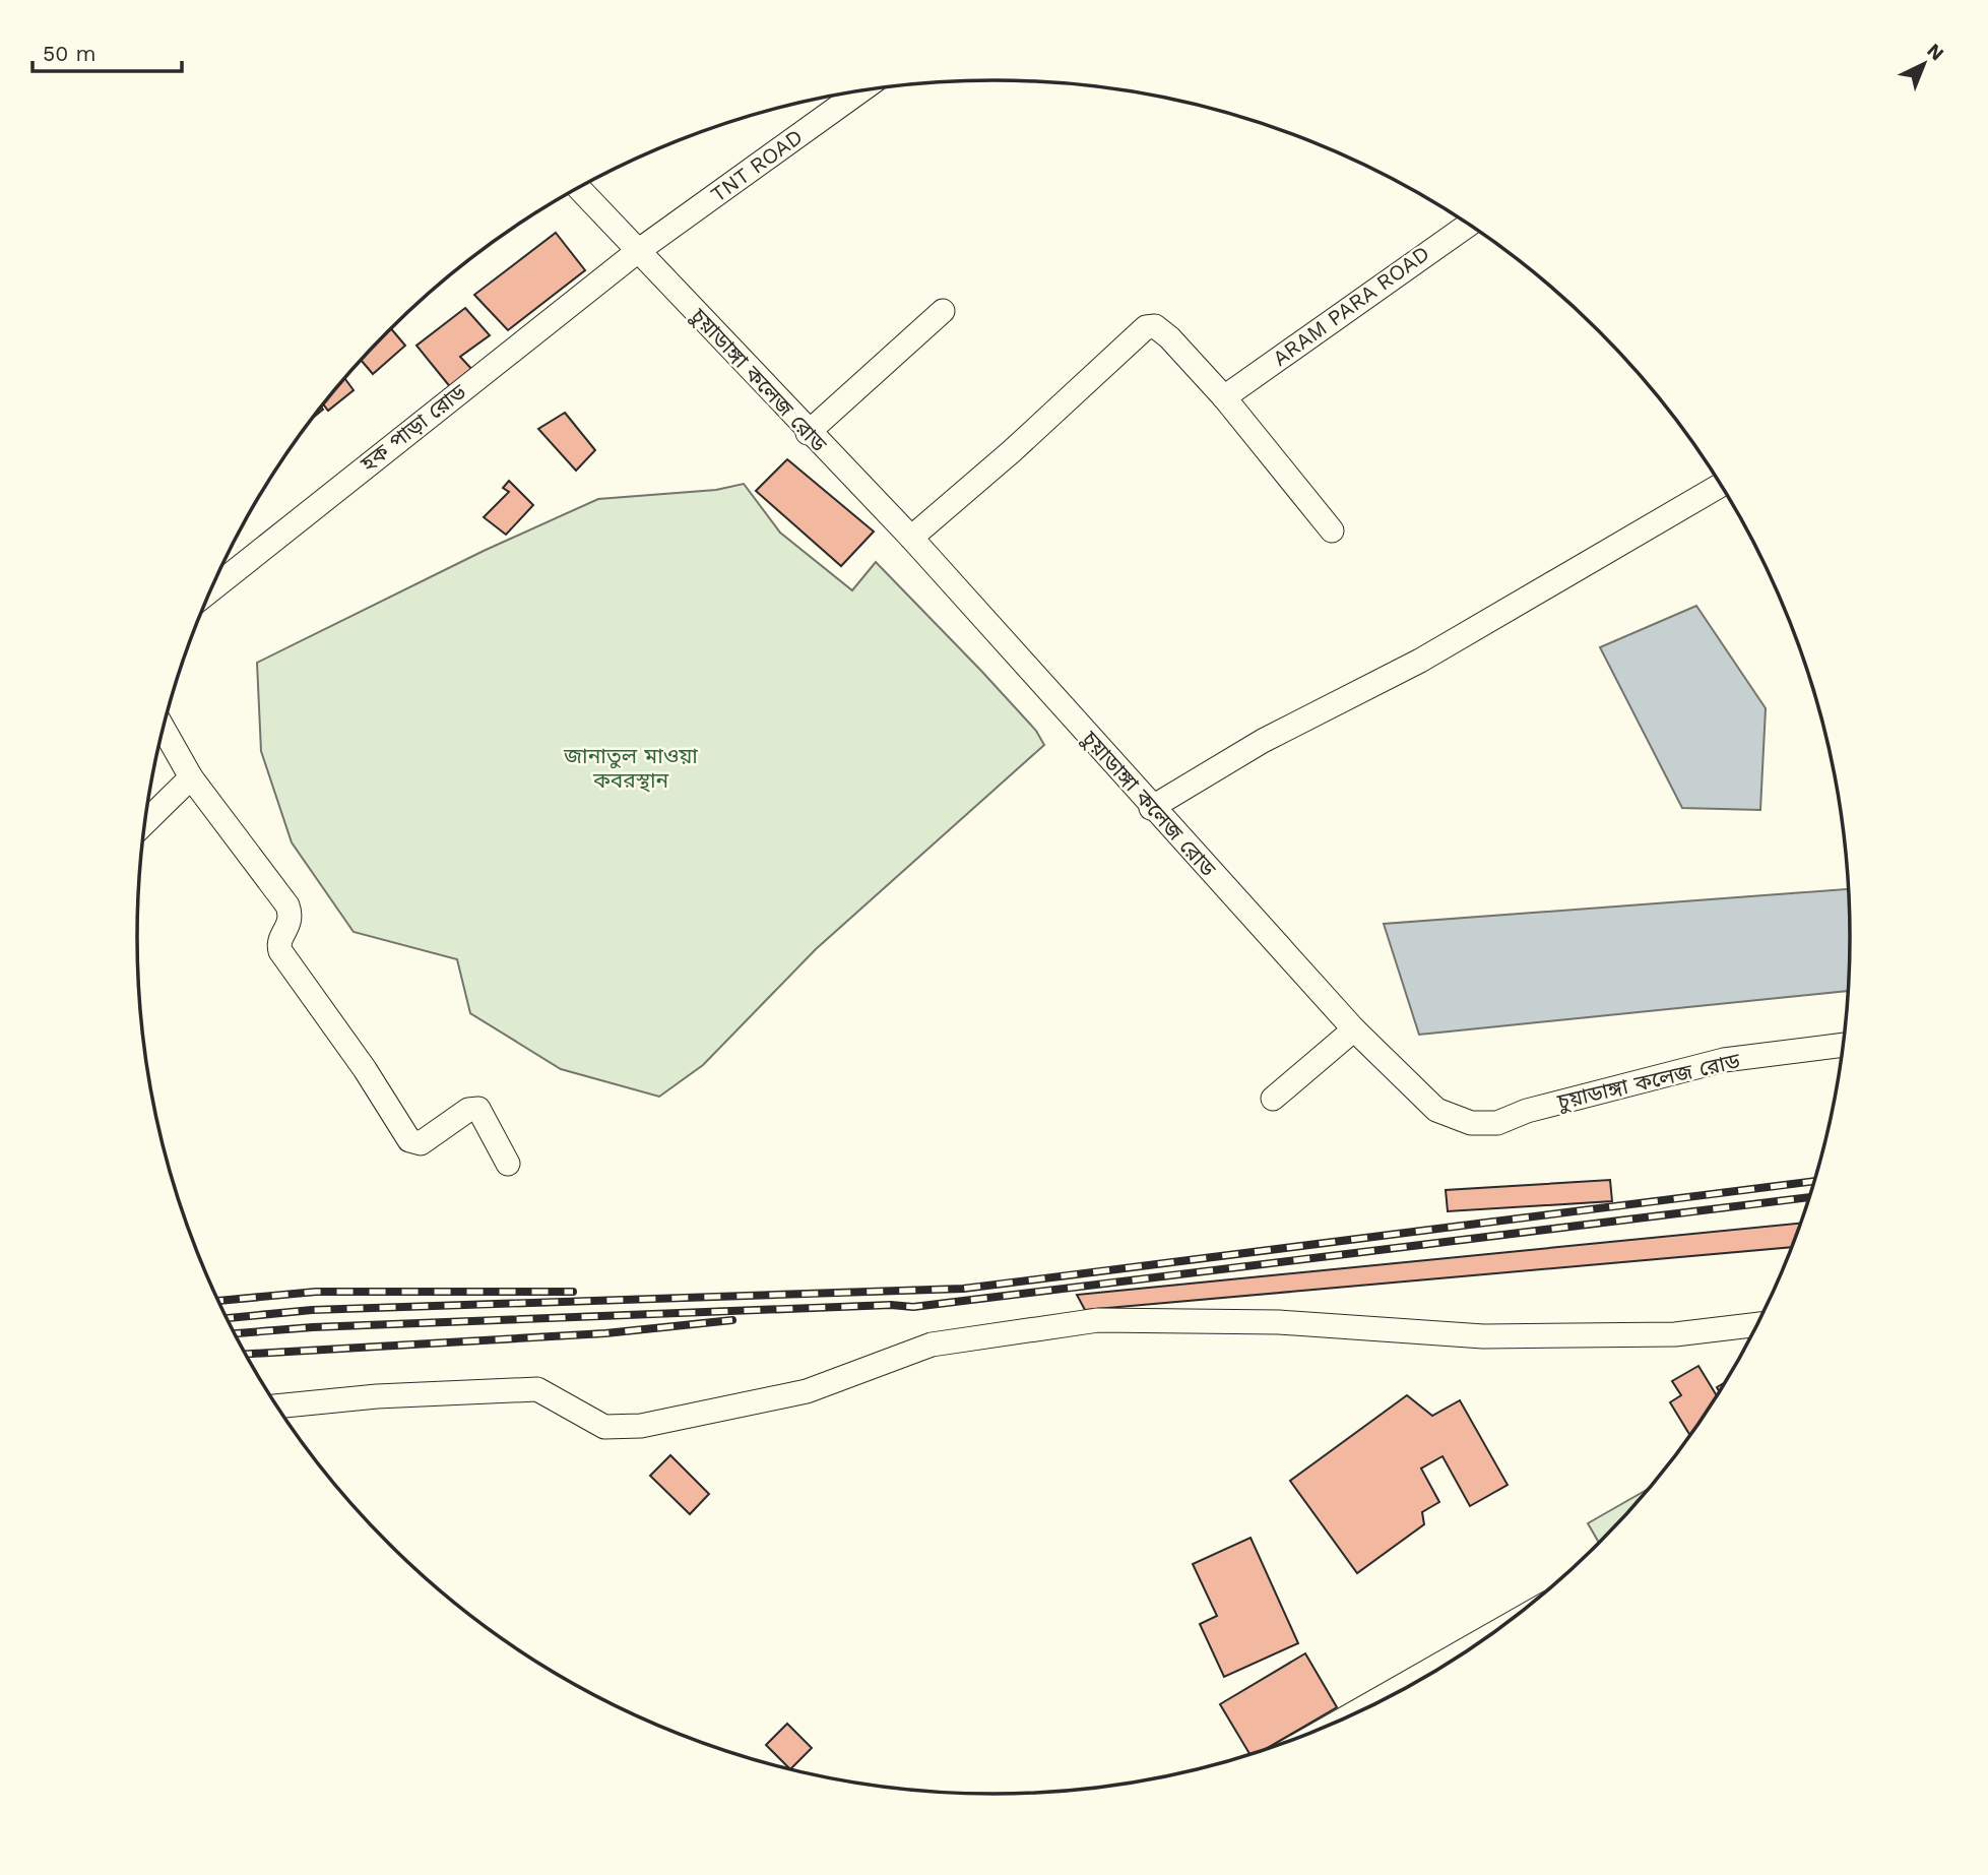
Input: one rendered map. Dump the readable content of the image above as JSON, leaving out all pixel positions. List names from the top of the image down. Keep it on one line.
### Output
{"streets":{"street":["TNT ROAD","ARAM PARA ROAD","চুয়াডাঙ্গা কলেজ রোড","হক পাড়া রোড"]},"crossings":[["TNT ROAD","চুয়াডাঙ্গা কলেজ রোড"],["TNT ROAD","হক পাড়া রোড"],["চুয়াডাঙ্গা কলেজ রোড","হক পাড়া রোড"]],"parks":["জানাতুল মাওয়া কবরস্থান"],"scale_bar":"50 m","north":"top right"}
